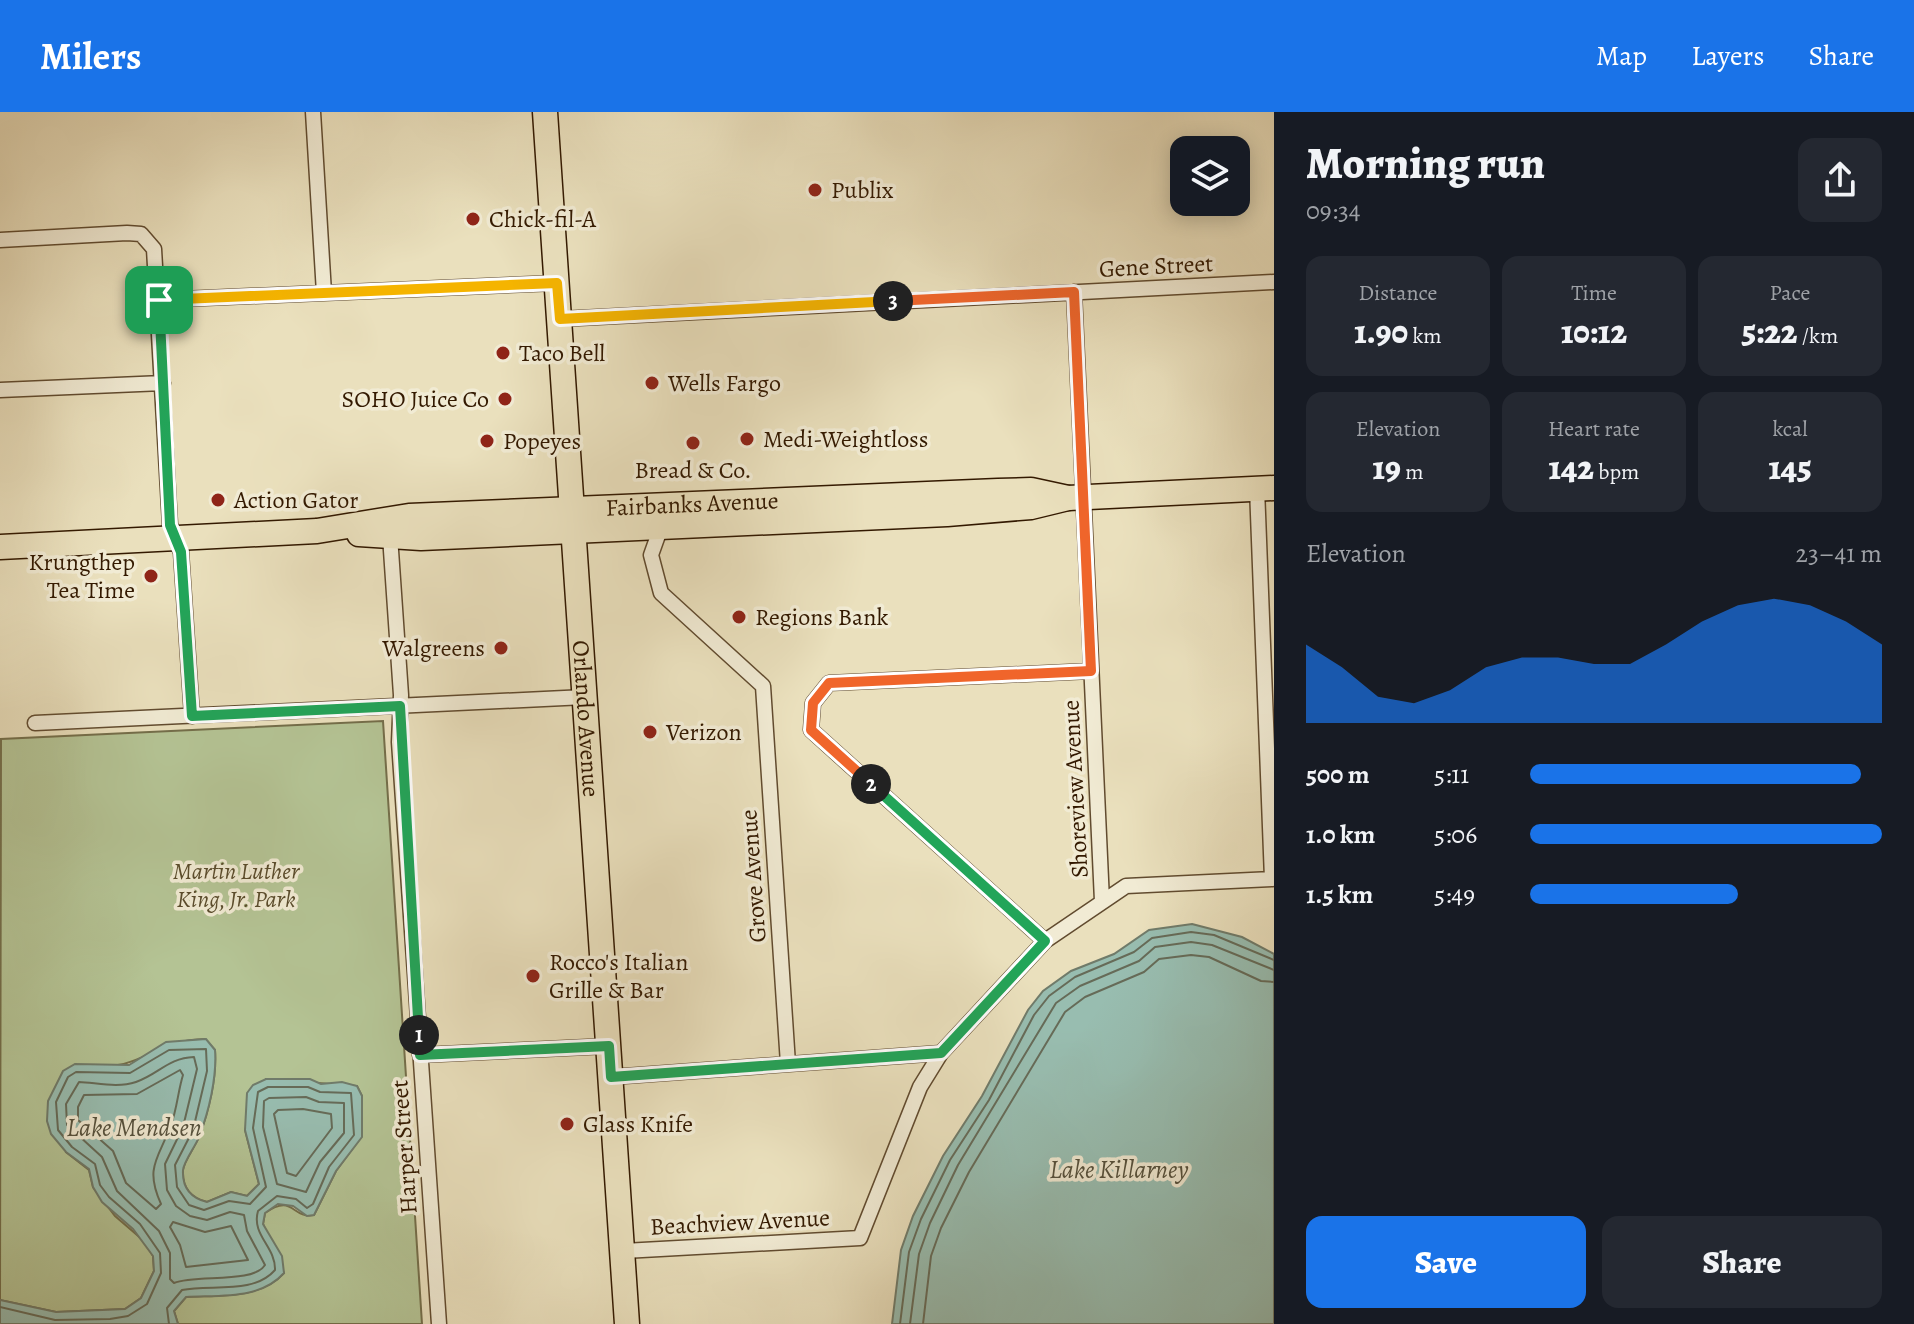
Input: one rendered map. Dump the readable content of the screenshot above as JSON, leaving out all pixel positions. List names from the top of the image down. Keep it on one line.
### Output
{"streets":{"main road":["Fairbanks Avenue","Orlando Avenue"],"street":["Gene Street","Shoreview Avenue","Grove Avenue","Harper Street","Beachview Avenue"]},"crossings":[["Gene Street","Orlando Avenue"],["Gene Street","Shoreview Avenue"],["Fairbanks Avenue","Orlando Avenue"],["Fairbanks Avenue","Shoreview Avenue"],["Fairbanks Avenue","Grove Avenue"],["Fairbanks Avenue","Harper Street"],["Orlando Avenue","Beachview Avenue"]],"water":["Lake Mendsen","Lake Killarney"],"parks":["Martin Luther King, Jr. Park"],"places":["Publix","Chick-fil-A","Taco Bell","Wells Fargo","SOHO Juice Co","Medi-Weightloss","Popeyes","Bread & Co.","Action Gator","Krungthep Tea Time","Regions Bank","Walgreens","Verizon","Rocco's Italian Grille & Bar","Glass Knife"],"page":{"header":"Milers","nav":["Map","Layers","Share"],"heading":["Morning run","09:34"],"stats":[["Distance","1.90 km"],["Time","10:12"],["Pace","5:22 /km"],["Elevation","19 m"],["Heart rate","142 bpm"],["kcal","145"]],"pins":["3","2","1"],"chart":["Elevation","23–41 m"],"list":[{"name":"500 m","note":"5:11"},{"name":"1.0 km","note":"5:06"},{"name":"1.5 km","note":"5:49"}],"buttons":["Save","Share"]}}
